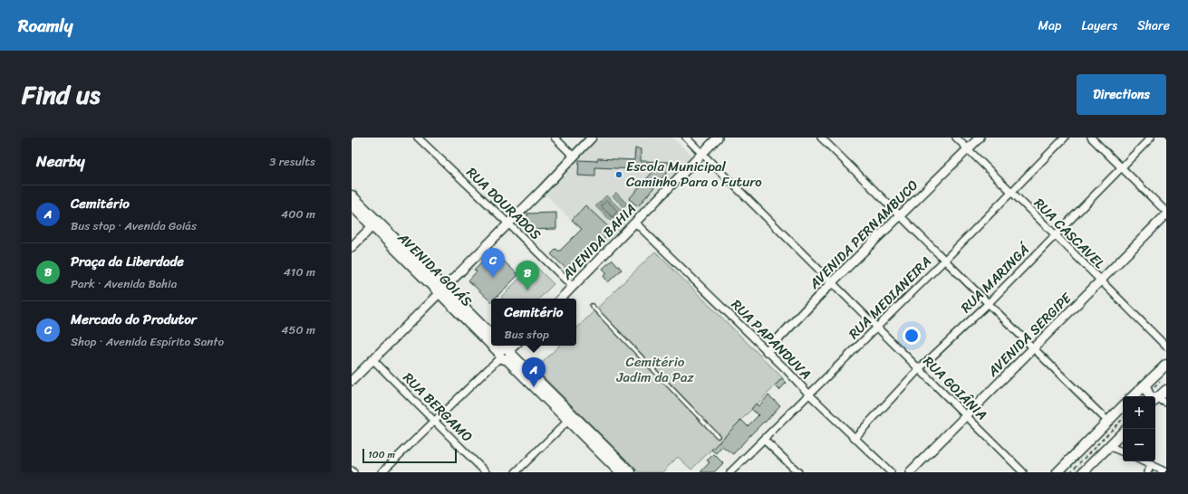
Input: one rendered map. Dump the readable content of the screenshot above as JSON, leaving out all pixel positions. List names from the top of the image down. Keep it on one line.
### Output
{"streets":{"main road":["AVENIDA GOIÁS"],"street":["RUA DOURADOS","RUA CASCAVEL","AVENIDA PERNAMBUCO","AVENIDA BAHIA","RUA MARINGÁ","RUA MEDIANEIRA","AVENIDA SERGIPE","RUA PAPANDUVA","RUA GOIÂNIA","RUA BERGAMO"]},"crossings":[["RUA DOURADOS","AVENIDA BAHIA"],["RUA CASCAVEL","AVENIDA PERNAMBUCO"],["RUA CASCAVEL","RUA MARINGÁ"],["RUA CASCAVEL","RUA MEDIANEIRA"],["RUA CASCAVEL","AVENIDA SERGIPE"],["AVENIDA PERNAMBUCO","RUA PAPANDUVA"],["AVENIDA PERNAMBUCO","RUA GOIÂNIA"],["AVENIDA BAHIA","RUA PAPANDUVA"],["AVENIDA BAHIA","RUA GOIÂNIA"],["RUA MARINGÁ","RUA PAPANDUVA"],["RUA MARINGÁ","RUA GOIÂNIA"],["RUA MEDIANEIRA","RUA PAPANDUVA"],["RUA MEDIANEIRA","RUA GOIÂNIA"],["AVENIDA SERGIPE","RUA GOIÂNIA"]],"parks":["Cemitério Jadim da Paz"],"places":["Escola Municipal Caminho Para o Futuro"],"scale_bar":"100 m","page":{"header":"Roamly","nav":["Map","Layers","Share"],"title":"Find us","buttons":"Directions","heading":["Nearby","3 results"],"list":[{"mark":"A","name":"Cemitério","note":"Bus stop · Avenida Goiás","value":"400 m"},{"mark":"B","name":"Praça da Liberdade","note":"Park · Avenida Bahia","value":"410 m"},{"mark":"C","name":"Mercado do Produtor","note":"Shop · Avenida Espírito Santo","value":"450 m"}],"pins":["C","B","A"],"popup":["Cemitério","Bus stop"],"map_buttons":["+","−"],"scale":"100 m"}}
